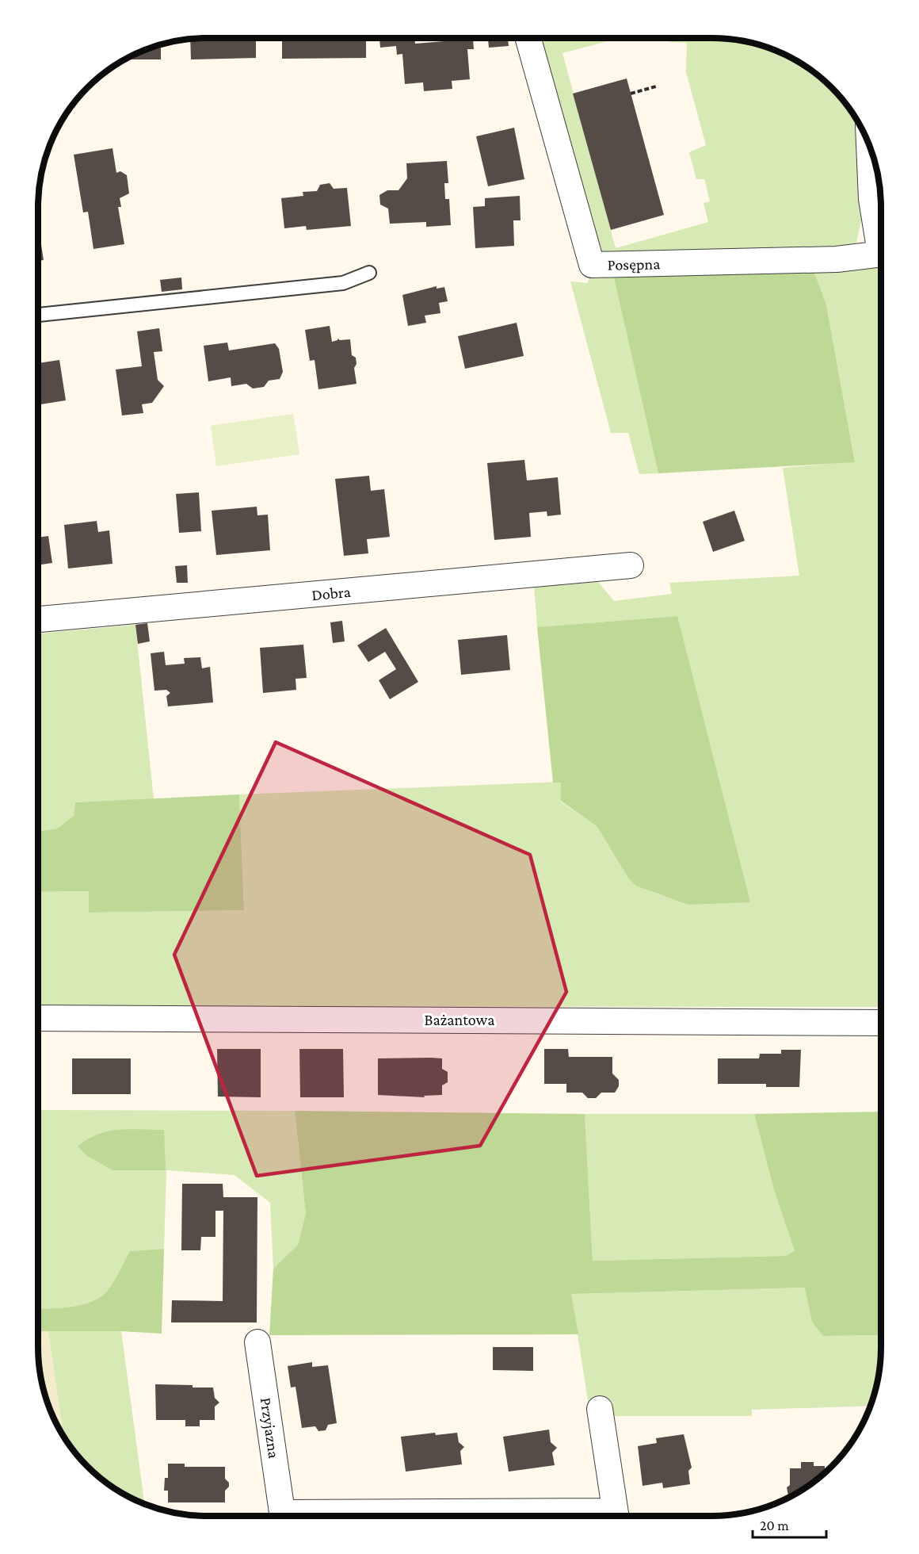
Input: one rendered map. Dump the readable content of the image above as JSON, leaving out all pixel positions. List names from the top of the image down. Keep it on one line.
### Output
{"streets":{"street":["Posępna","Dobra","Bażantowa","Przyjazna"]},"scale_bar":"20 m"}
